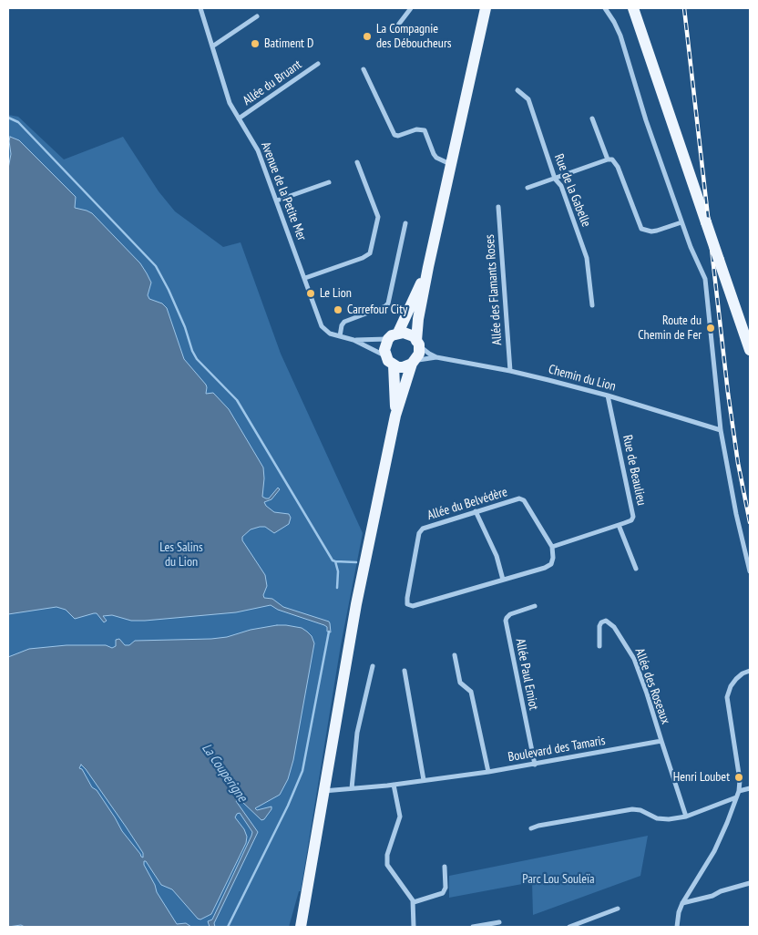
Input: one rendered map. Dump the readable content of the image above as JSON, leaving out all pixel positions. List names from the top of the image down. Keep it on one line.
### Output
{"streets":{"street":["Allée du Bruant","Rue de la Gabelle","Avenue de la Petite Mer","Allée des Flamants Roses","Chemin du Lion","Rue de Beaulieu","Allée du Belvédère","Allée Paul Emiot","Allée des Roseaux","Boulevard des Tamaris"]},"crossings":[["Allée du Bruant","Avenue de la Petite Mer"],["Avenue de la Petite Mer","Chemin du Lion"],["Allée des Flamants Roses","Chemin du Lion"],["Chemin du Lion","Rue de Beaulieu"],["Rue de Beaulieu","Allée du Belvédère"],["Allée Paul Emiot","Boulevard des Tamaris"],["Allée des Roseaux","Boulevard des Tamaris"]],"water":["La Couperigne"],"parks":["Les Salins du Lion","Parc Lou Souleïa"],"places":["La Compagnie des Déboucheurs","Batiment D","Le Lion","Carrefour City","Route du Chemin de Fer","Henri Loubet"]}
